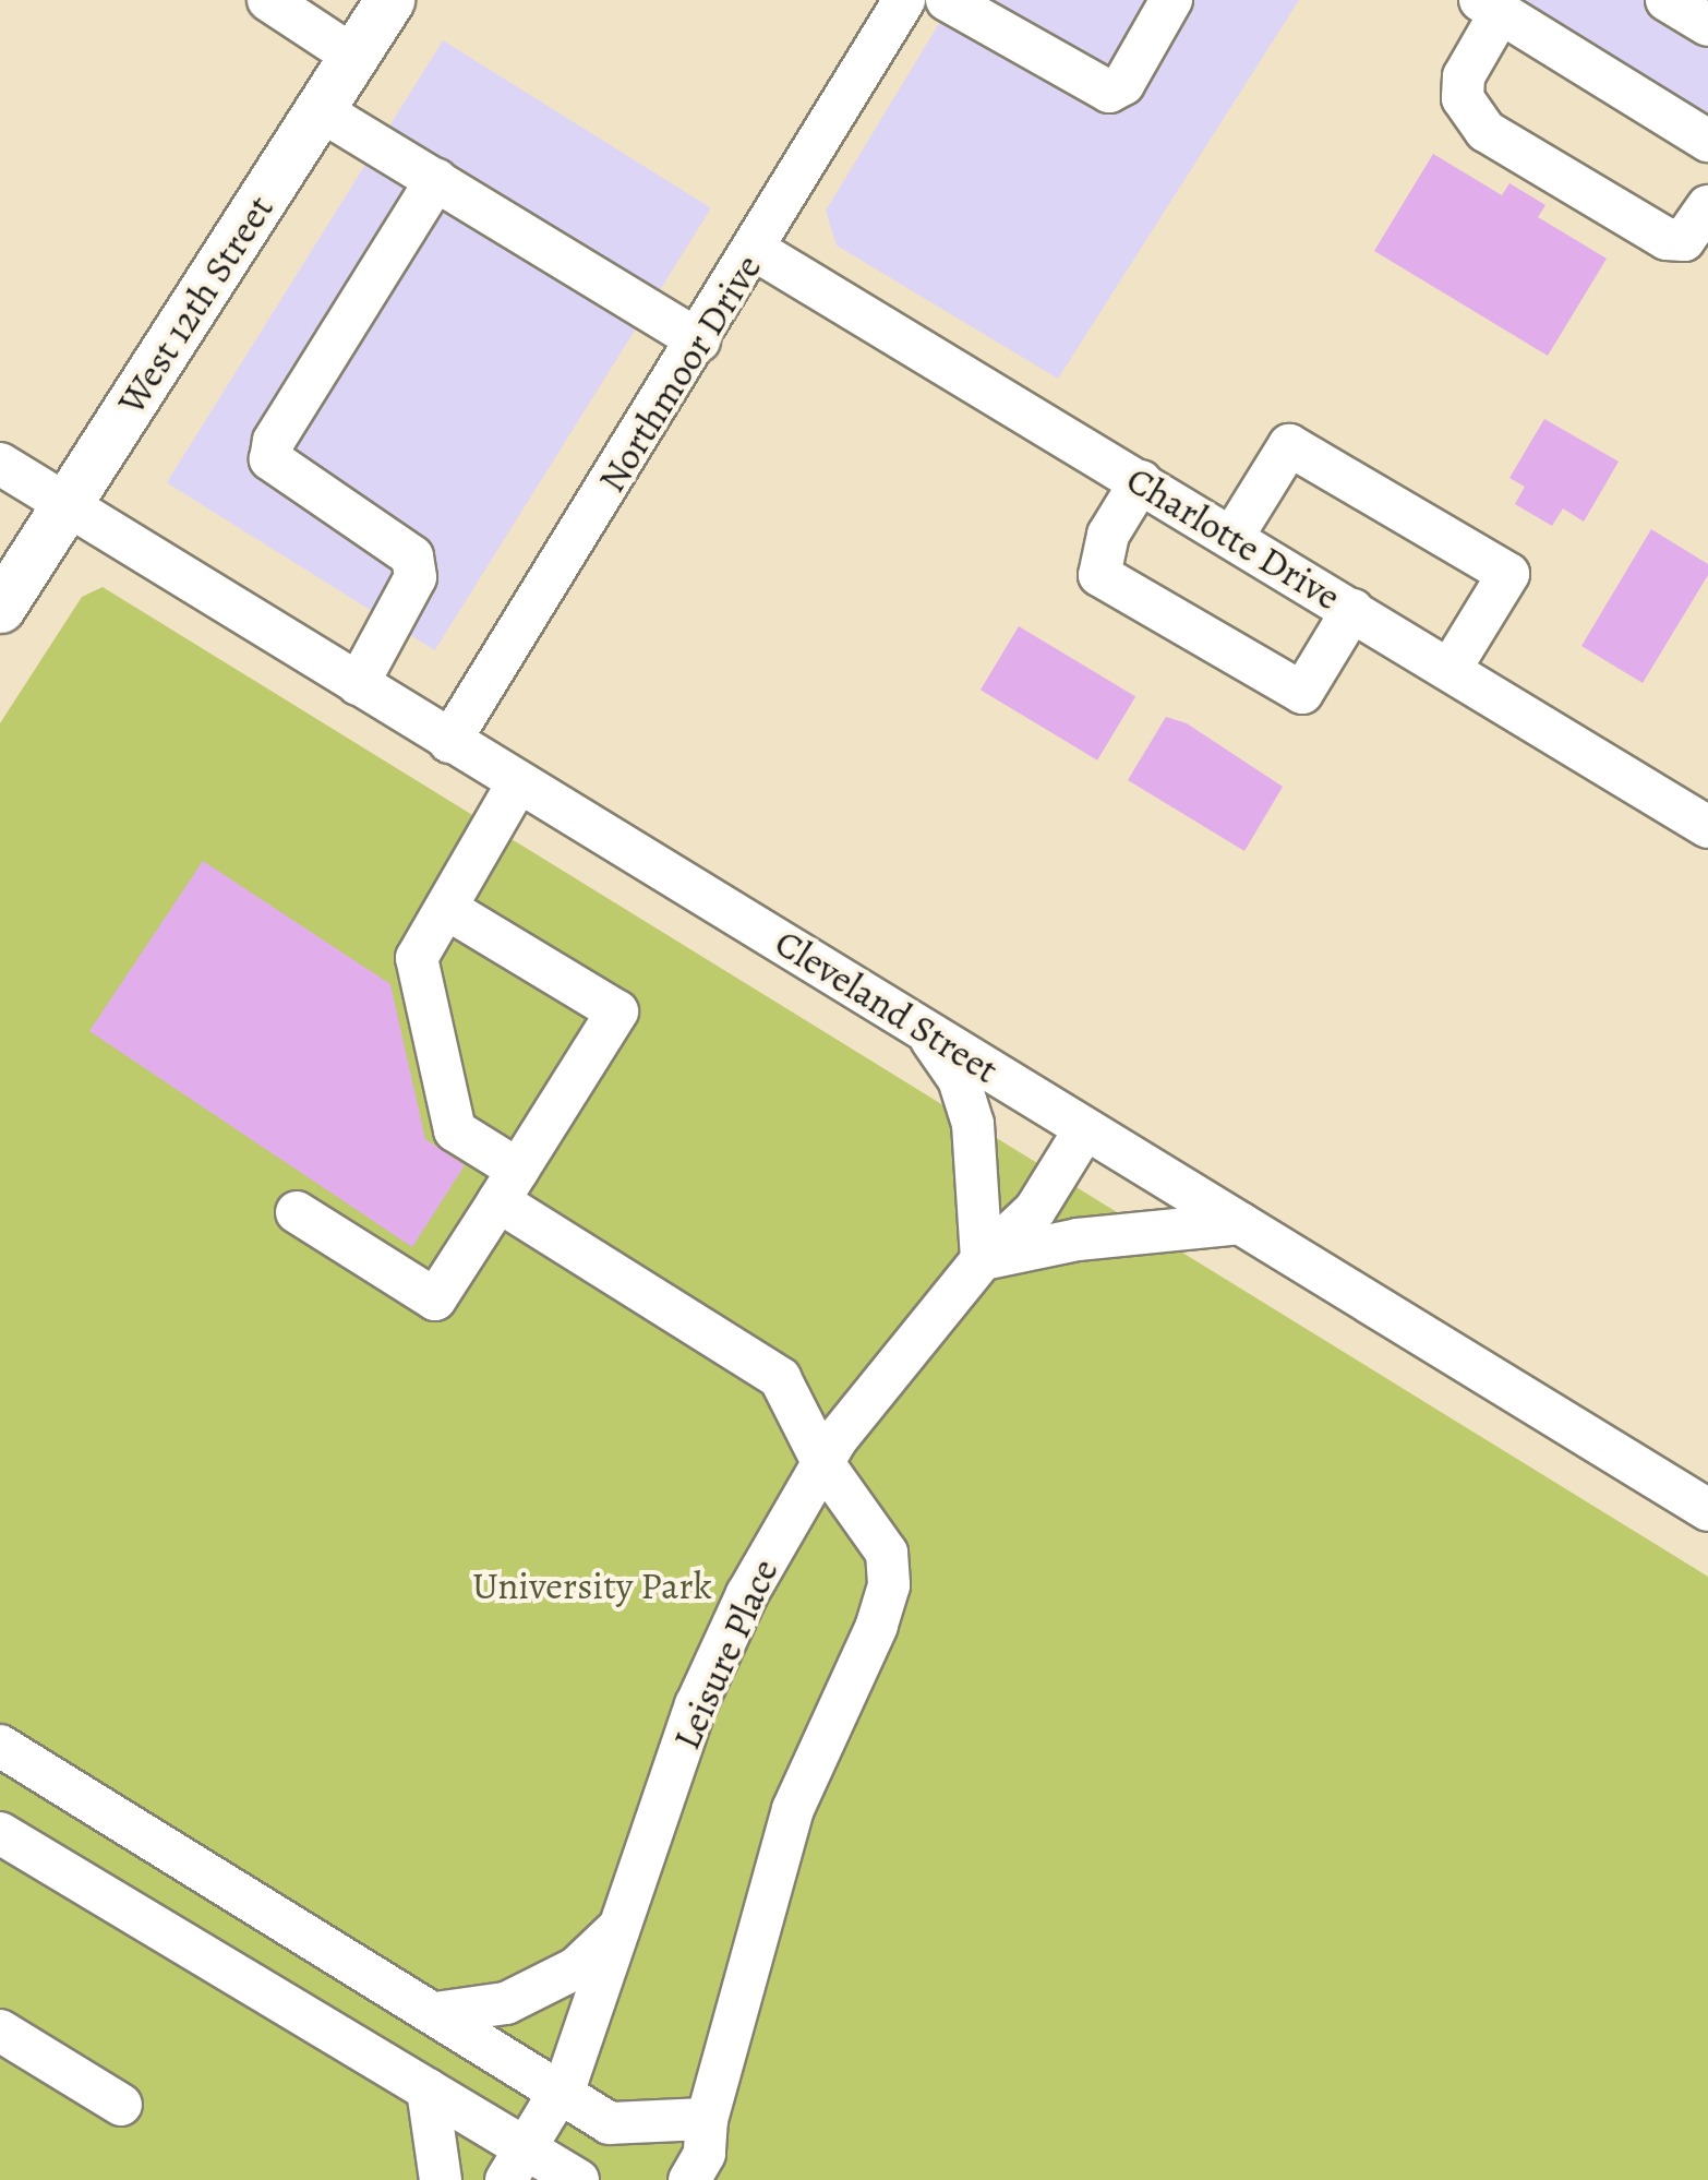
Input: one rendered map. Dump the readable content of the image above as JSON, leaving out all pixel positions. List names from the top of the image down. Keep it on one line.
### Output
{"streets":{"main road":["West 12th Street"],"street":["Northmoor Drive","Charlotte Drive","Cleveland Street","Leisure Place"]},"crossings":[["West 12th Street","Cleveland Street"],["Northmoor Drive","Charlotte Drive"],["Northmoor Drive","Cleveland Street"],["Cleveland Street","Leisure Place"]],"parks":["University Park"]}
